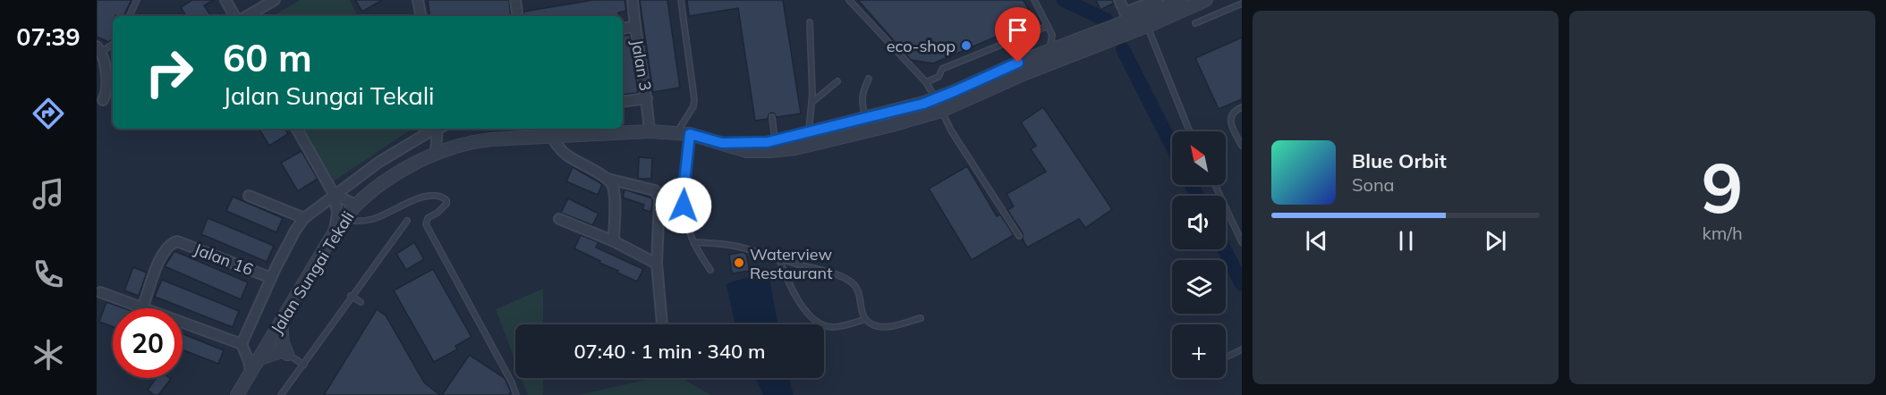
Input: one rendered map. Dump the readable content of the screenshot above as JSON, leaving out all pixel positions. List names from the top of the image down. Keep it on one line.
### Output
{"streets":{"street":["Jalan 3","Jalan 16","Jalan Sungai Tekali"]},"crossings":[["Jalan 3","Jalan Sungai Tekali"]],"places":["eco-shop","Waterview Restaurant"],"north":"top left","page":{"tabs":"07:39","tile":["9","km/h"],"turn":["60 m","Jalan Sungai Tekali"],"map_buttons":"+","song":["Blue Orbit","Sona"],"limit":"20","trip":"07:40 · 1 min · 340 m"}}
